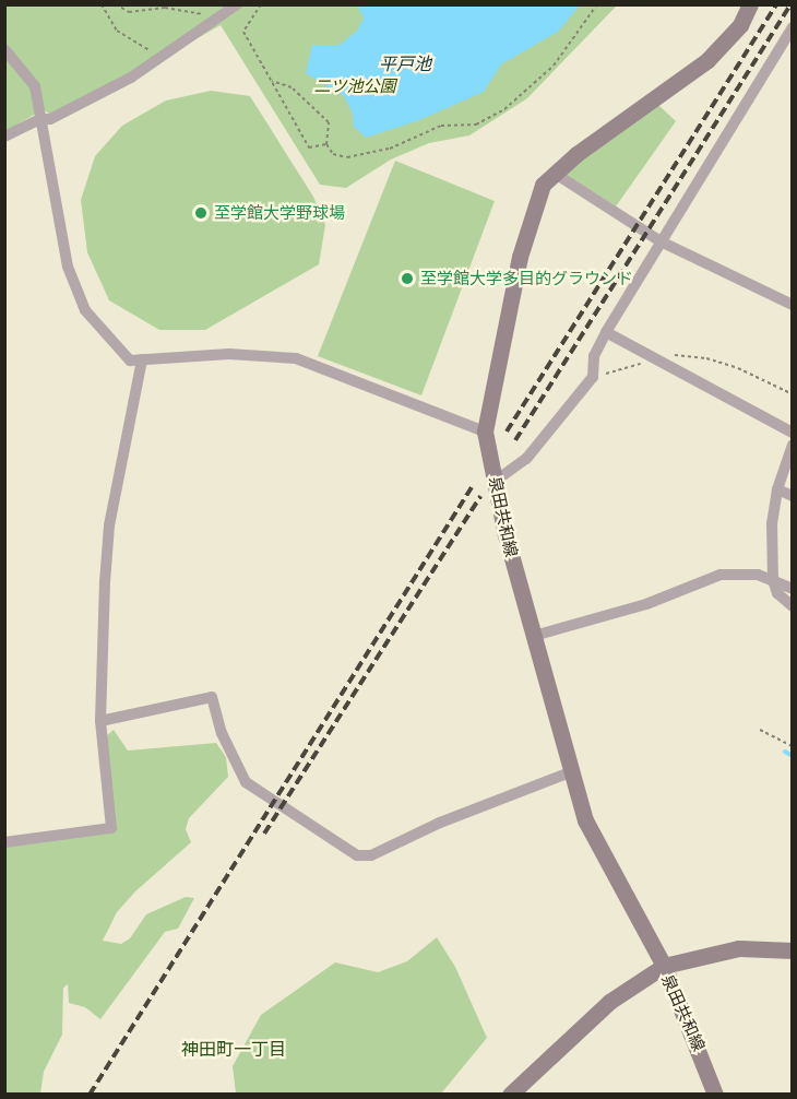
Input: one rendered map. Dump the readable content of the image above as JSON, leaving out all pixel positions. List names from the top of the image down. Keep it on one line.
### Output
{"streets":{"main road":["泉田共和線"]},"districts":["神田町一丁目"],"water":["平戸池"],"parks":["二ツ池公園"],"places":["至学館大学野球場","至学館大学多目的グラウンド"]}
